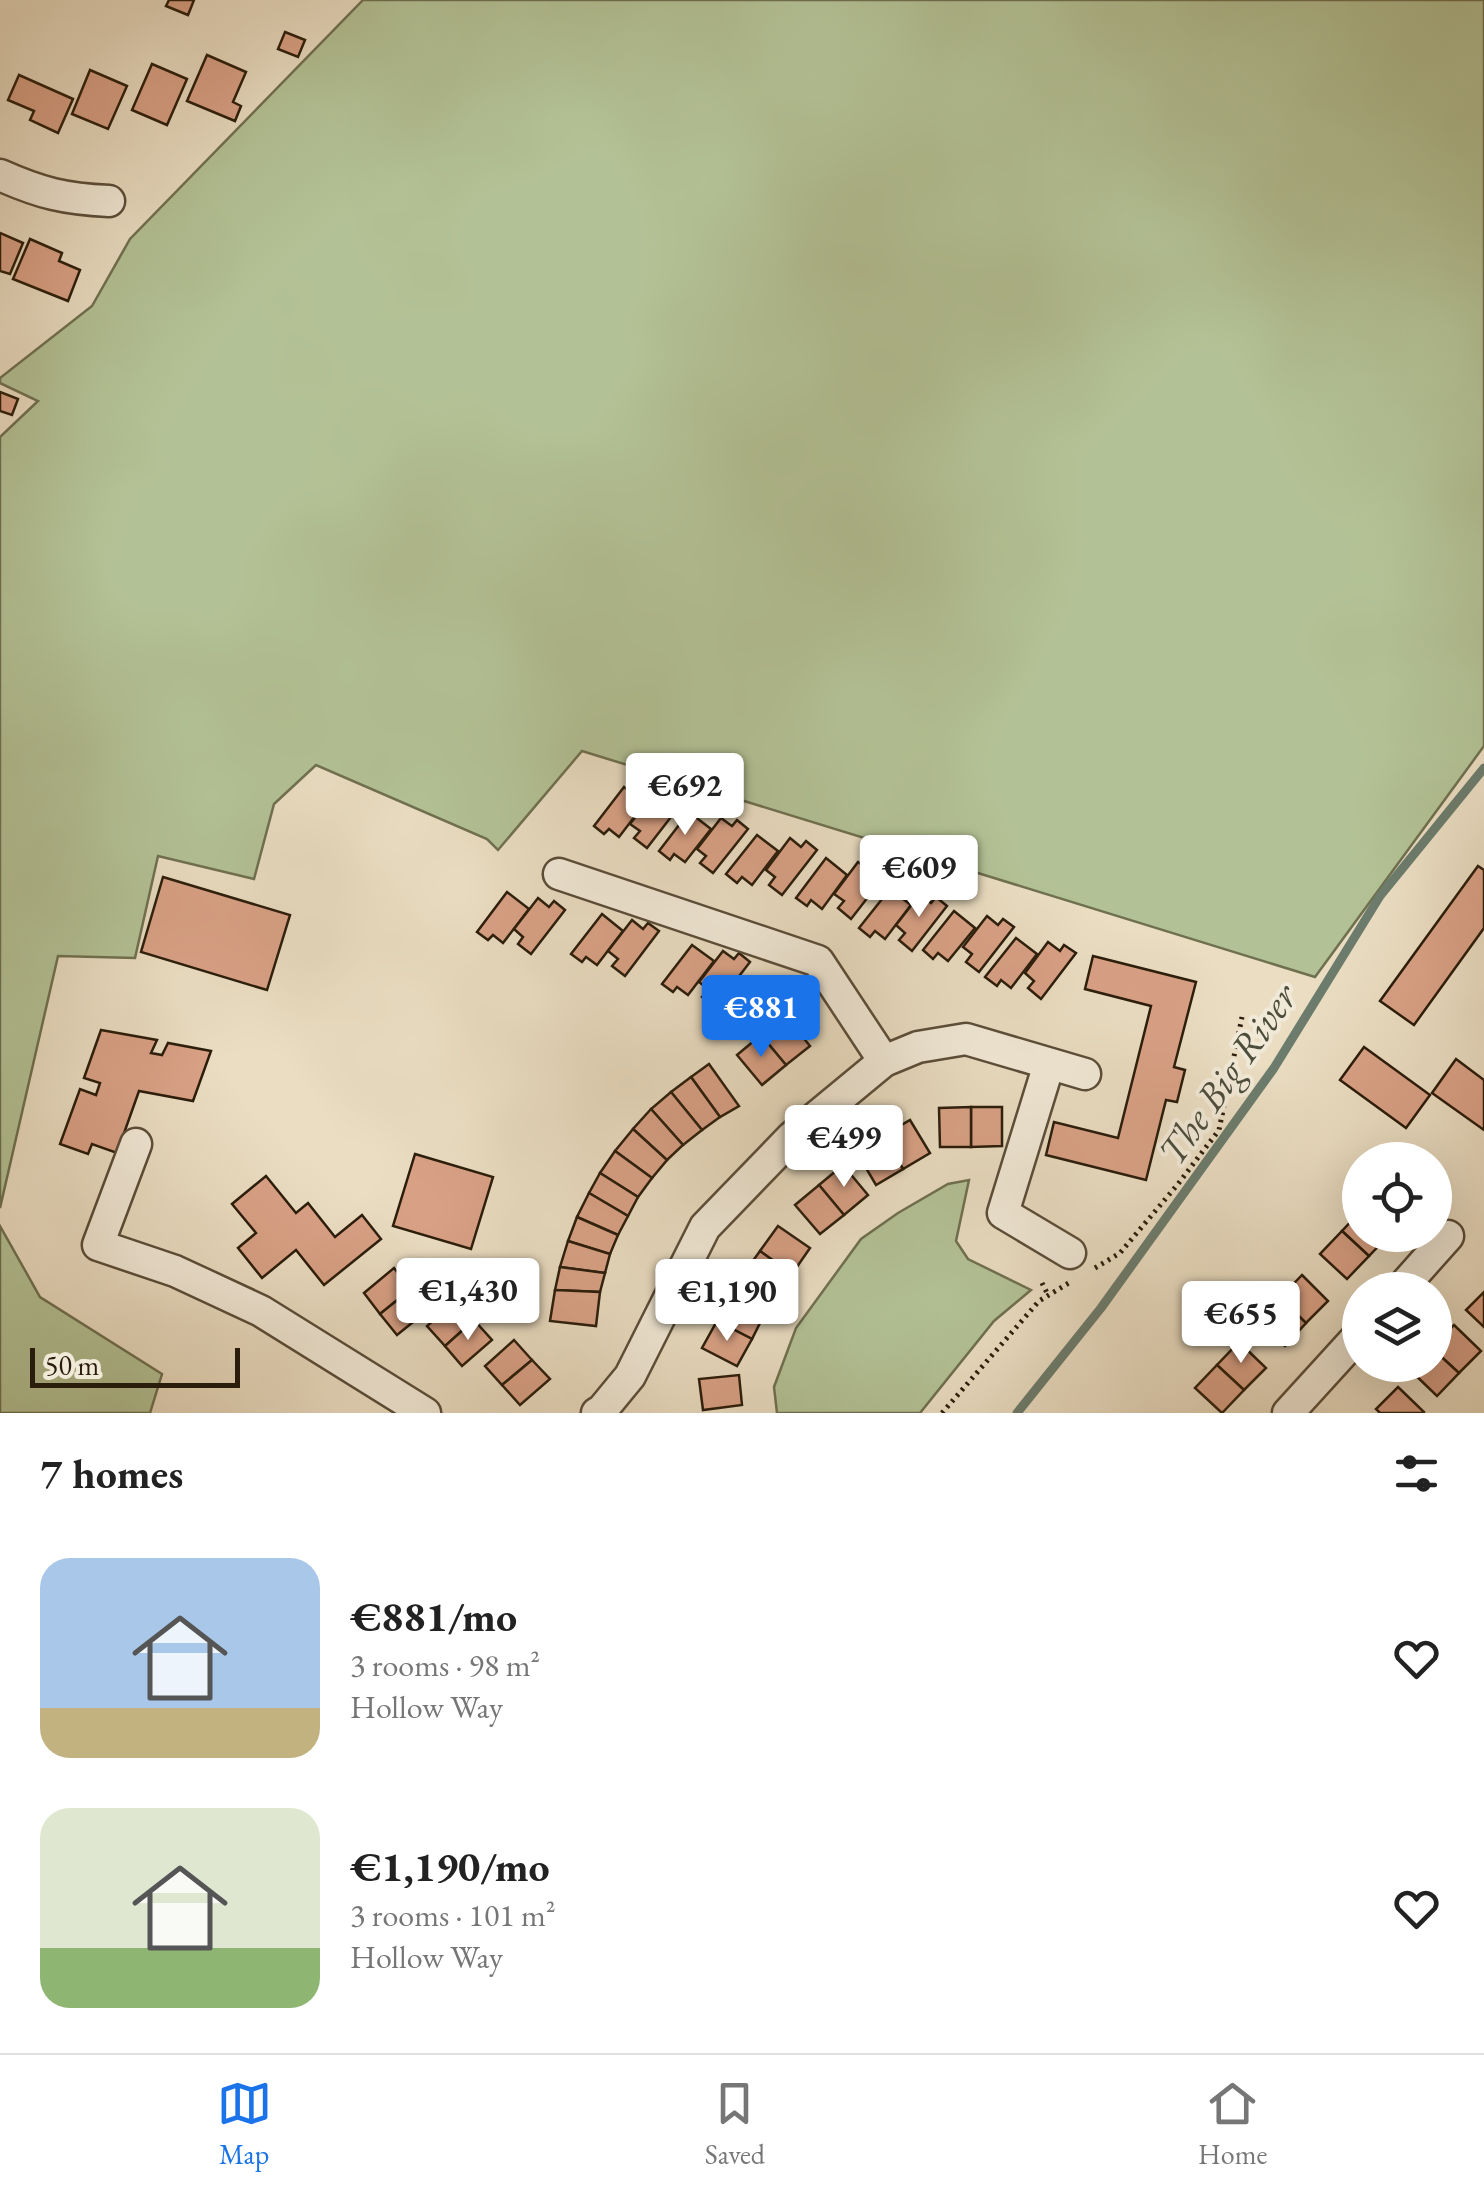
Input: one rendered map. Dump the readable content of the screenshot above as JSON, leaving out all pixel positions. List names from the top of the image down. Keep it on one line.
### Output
{"water":["The Big River"],"scale_bar":"50 m","page":{"price":["€692","€609","€881","€499","€1,430","€1,190","€655"],"scale":"50 m","heading":"7 homes","list":[{"name":"€881/mo","note":"3 rooms · 98 m² · Hollow Way"},{"name":"€1,190/mo","note":"3 rooms · 101 m² · Hollow Way"}],"tabs":["Map","Saved","Home"]}}
